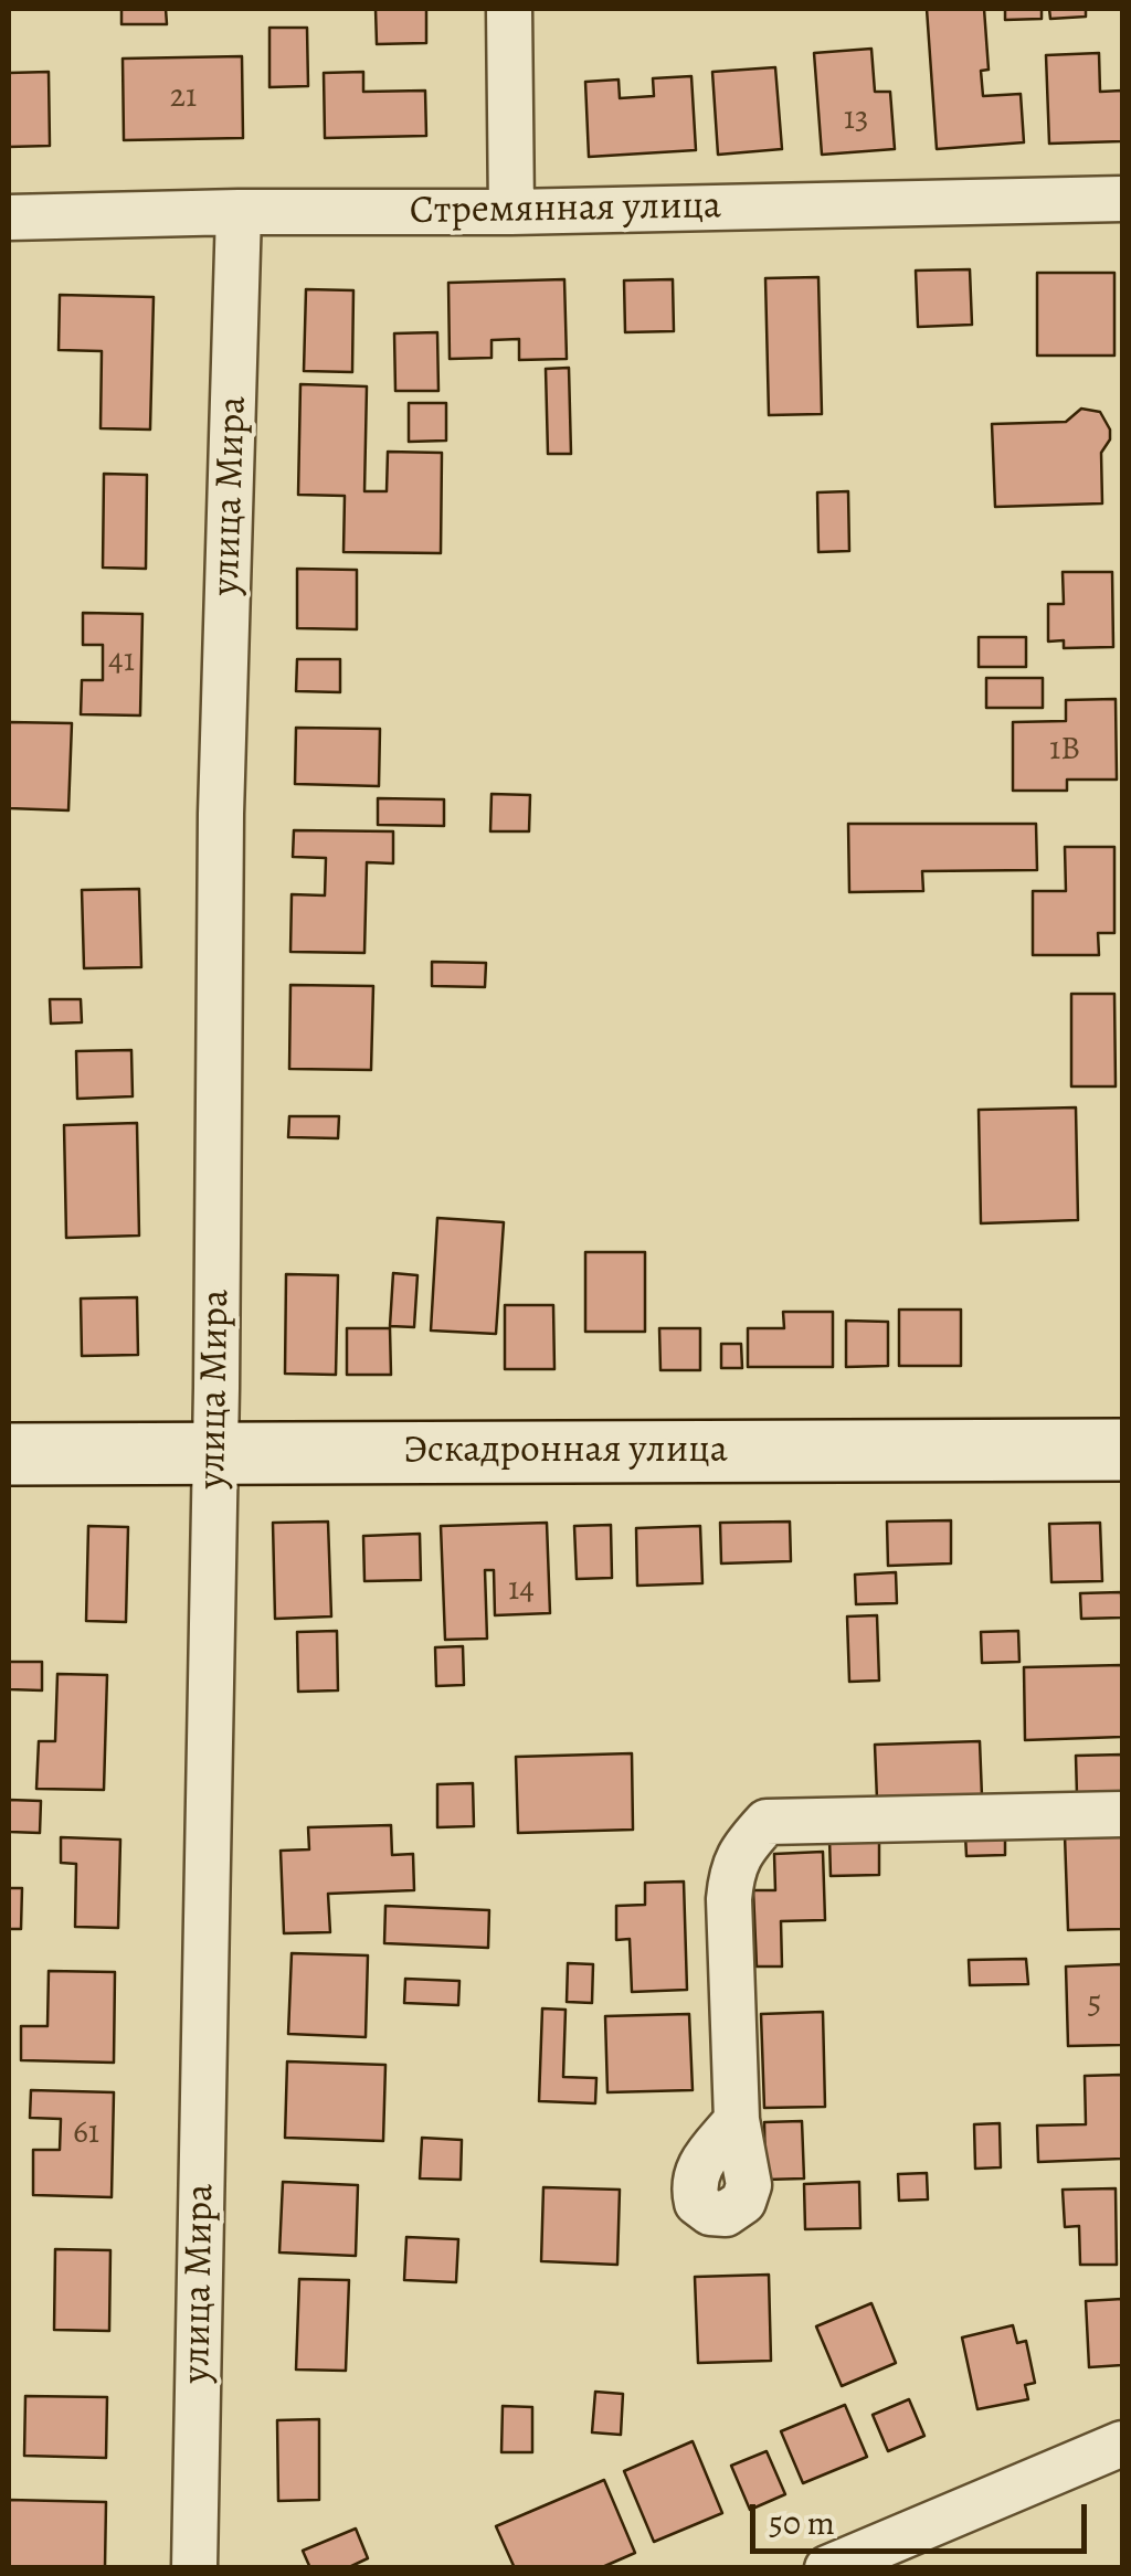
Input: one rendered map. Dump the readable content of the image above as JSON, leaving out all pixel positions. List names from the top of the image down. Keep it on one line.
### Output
{"streets":{"street":["Стремянная улица","улица Мира","Эскадронная улица"]},"crossings":[["Стремянная улица","улица Мира"],["улица Мира","Эскадронная улица"]],"house_numbers":["21","13","41","1В","14","5","61"],"scale_bar":"50 m"}
